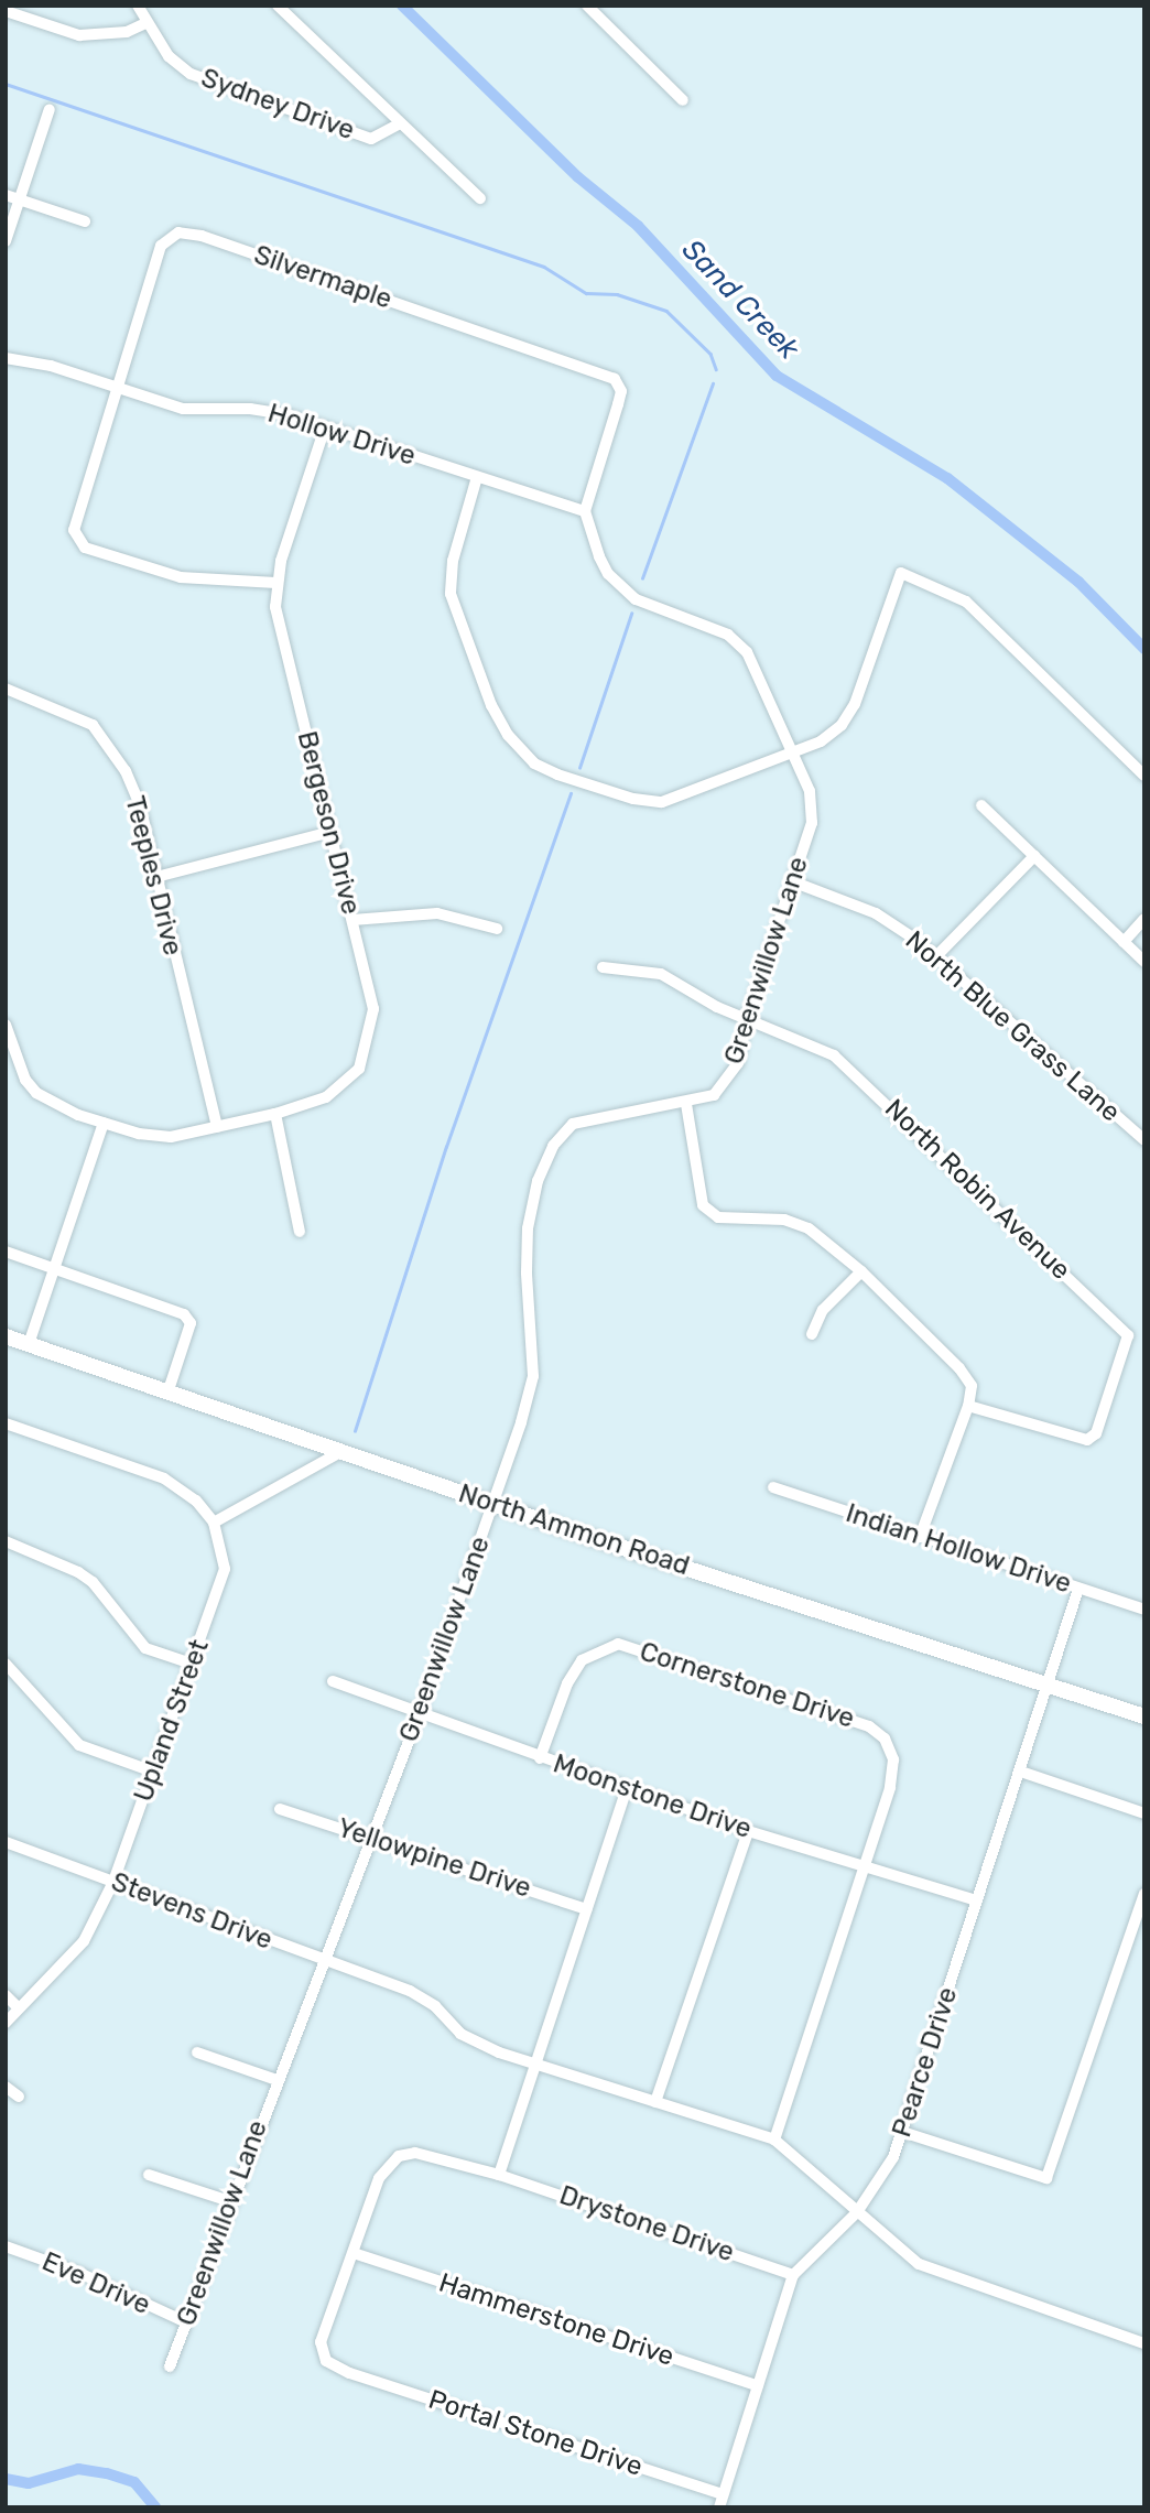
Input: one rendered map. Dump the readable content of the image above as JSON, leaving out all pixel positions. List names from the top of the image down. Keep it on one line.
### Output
{"streets":{"main road":["North Ammon Road"],"street":["Sydney Drive","Silvermaple","Hollow Drive","Bergeson Drive","Teeples Drive","Greenwillow Lane","North Blue Grass Lane","North Robin Avenue","Indian Hollow Drive","Cornerstone Drive","Upland Street","Moonstone Drive","Yellowpine Drive","Stevens Drive","Pearce Drive","Drystone Drive","Eve Drive","Hammerstone Drive","Portal Stone Drive"]},"crossings":[["Silvermaple","Hollow Drive"],["Silvermaple","Bergeson Drive"],["Silvermaple","Greenwillow Lane"],["Hollow Drive","Bergeson Drive"],["Hollow Drive","Greenwillow Lane"],["Bergeson Drive","Teeples Drive"],["Greenwillow Lane","North Blue Grass Lane"],["Greenwillow Lane","North Robin Avenue"],["Greenwillow Lane","North Ammon Road"],["Greenwillow Lane","Moonstone Drive"],["Greenwillow Lane","Yellowpine Drive"],["Greenwillow Lane","Stevens Drive"],["Greenwillow Lane","Eve Drive"],["North Ammon Road","Pearce Drive"],["Indian Hollow Drive","Pearce Drive"],["Cornerstone Drive","Moonstone Drive"],["Cornerstone Drive","Stevens Drive"],["Upland Street","Stevens Drive"],["Moonstone Drive","Pearce Drive"],["Stevens Drive","Pearce Drive"],["Pearce Drive","Drystone Drive"],["Pearce Drive","Hammerstone Drive"],["Pearce Drive","Portal Stone Drive"],["Drystone Drive","Hammerstone Drive"],["Drystone Drive","Portal Stone Drive"]],"water":["Sand Creek"]}
